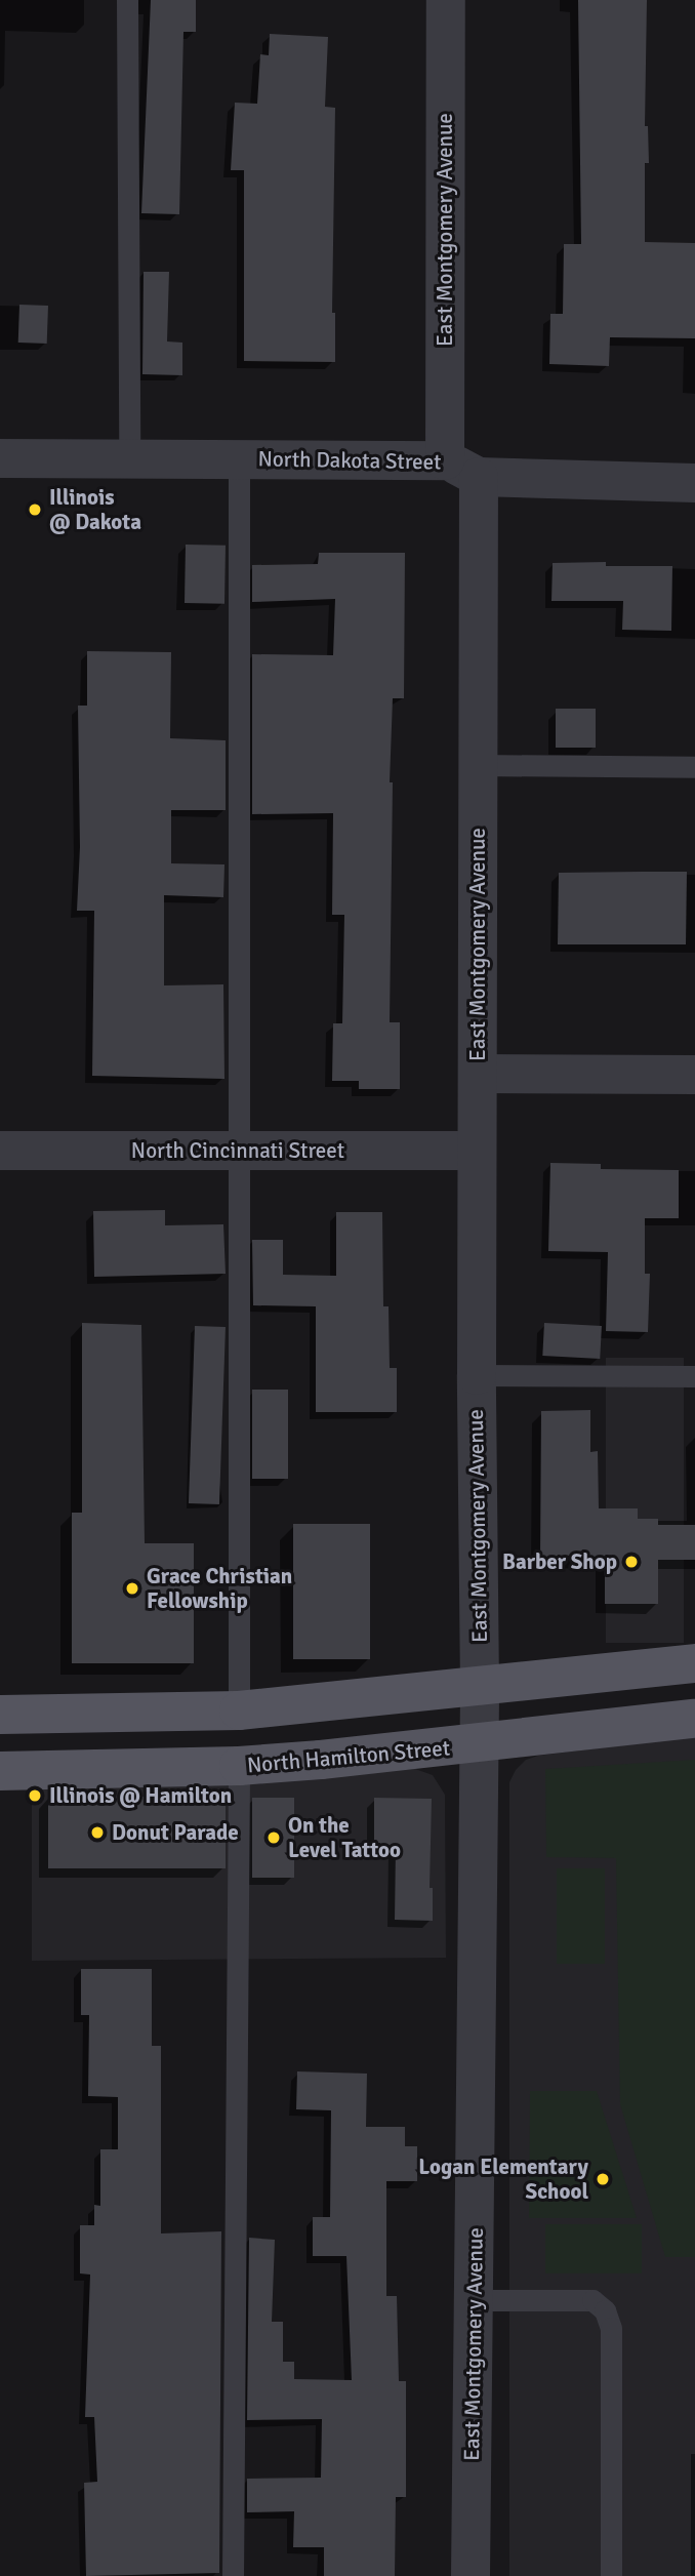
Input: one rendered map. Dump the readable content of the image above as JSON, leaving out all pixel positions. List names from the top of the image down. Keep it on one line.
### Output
{"streets":{"main road":["North Hamilton Street"],"street":["East Montgomery Avenue","North Dakota Street","North Cincinnati Street"]},"crossings":[["East Montgomery Avenue","North Dakota Street"],["East Montgomery Avenue","North Cincinnati Street"],["East Montgomery Avenue","North Hamilton Street"]],"places":["Illinois @ Dakota","Barber Shop","Grace Christian Fellowship","Illinois @ Hamilton","Donut Parade","On the Level Tattoo","Logan Elementary School"]}
